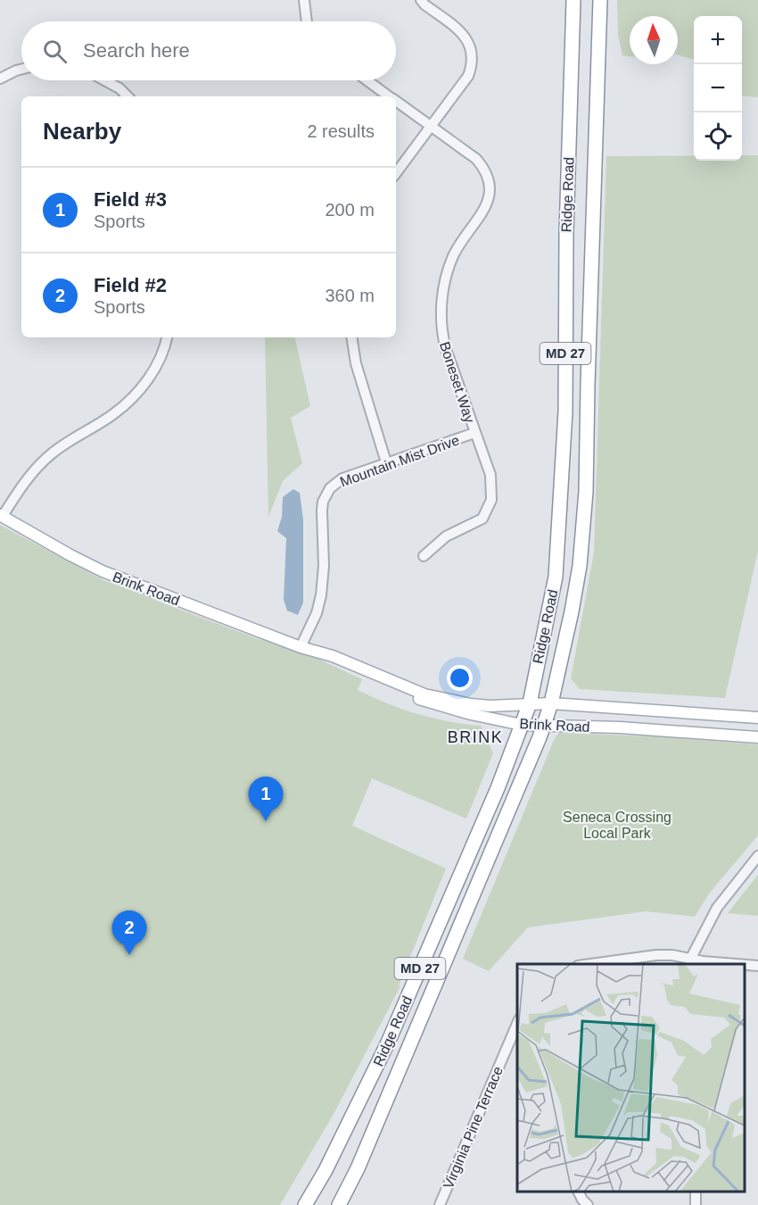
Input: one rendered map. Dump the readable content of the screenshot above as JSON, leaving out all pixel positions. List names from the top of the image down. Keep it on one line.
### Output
{"streets":{"highway":["Ridge Road","MD 27"],"main road":["Brink Road"],"street":["Boneset Way","Mountain Mist Drive","Virginia Pine Terrace"]},"crossings":[["Ridge Road","Brink Road"],["Boneset Way","Mountain Mist Drive"],["Mountain Mist Drive","Brink Road"]],"districts":["BRINK"],"parks":["Seneca Crossing Local Park"],"north":"top","page":{"map_buttons":["+","−"],"search":"Search here","heading":["Nearby","2 results"],"list":[{"mark":"1","name":"Field #3","note":"Sports","value":"200 m"},{"mark":"2","name":"Field #2","note":"Sports","value":"360 m"}],"pins":["1","2"]}}
